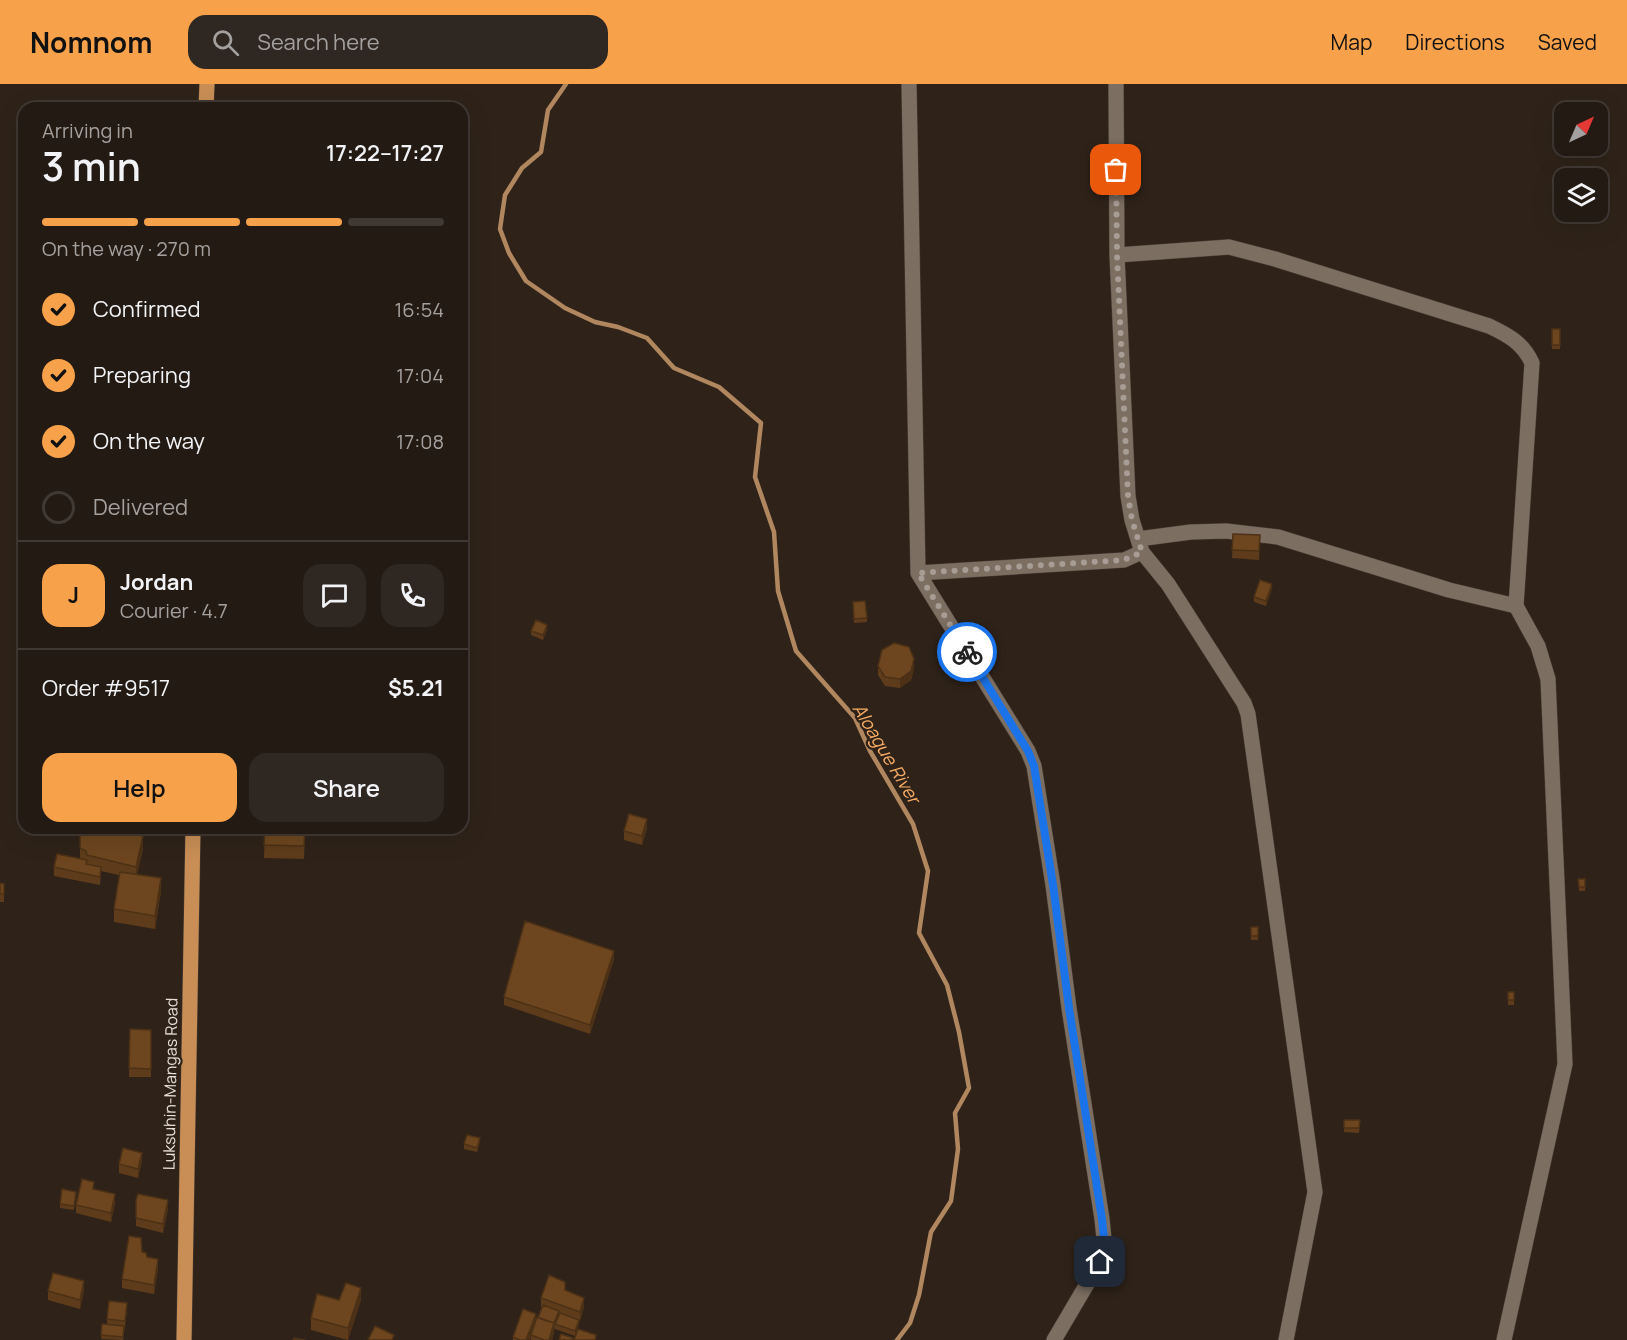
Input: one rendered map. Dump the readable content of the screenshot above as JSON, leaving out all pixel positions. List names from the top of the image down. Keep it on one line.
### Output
{"streets":{"main road":["Luksuhin-Mangas Road"]},"water":["Aloague River"],"north":"top right","page":{"header":"Nomnom","search":"Search here","nav":["Map","Directions","Saved"],"heading":["3 min","Arriving in","17:22–17:27"],"panel":["Jordan","Courier · 4.7","Order #9517","$5.21"],"bar":"On the way · 270 m","list":[["Confirmed","16:54"],["Preparing","17:04"],["On the way","17:08"],"Delivered"],"round":"J","buttons":["Help","Share"]}}
